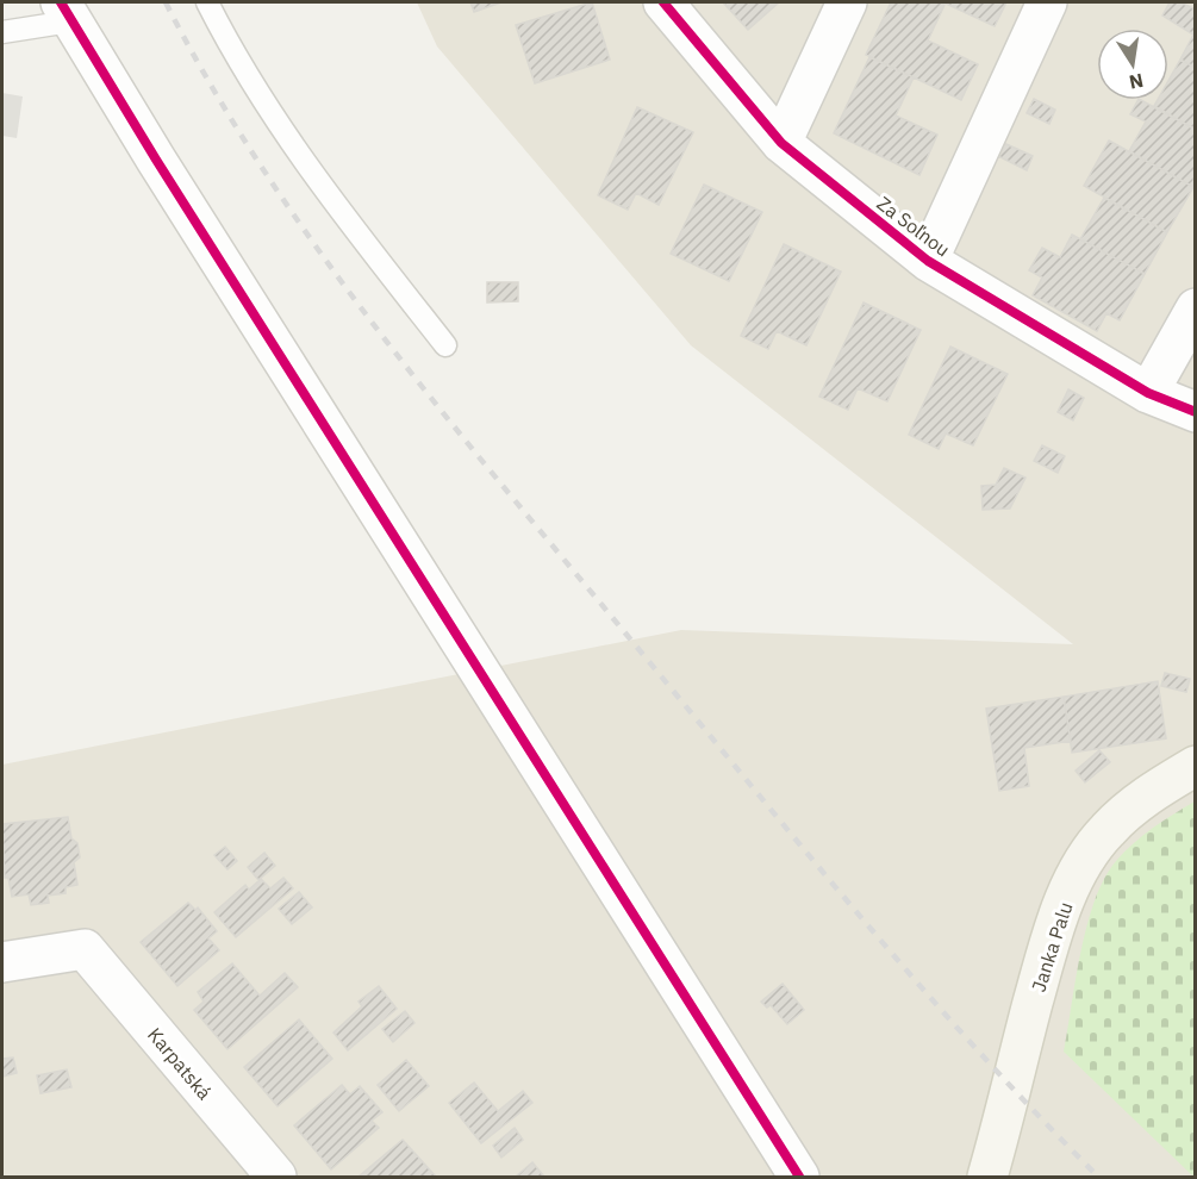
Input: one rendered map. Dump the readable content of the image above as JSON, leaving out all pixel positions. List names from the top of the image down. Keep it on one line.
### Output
{"streets":{"main road":["Janka Palu"],"street":["Za Soľnou","Karpatská"]},"north":"bottom"}
